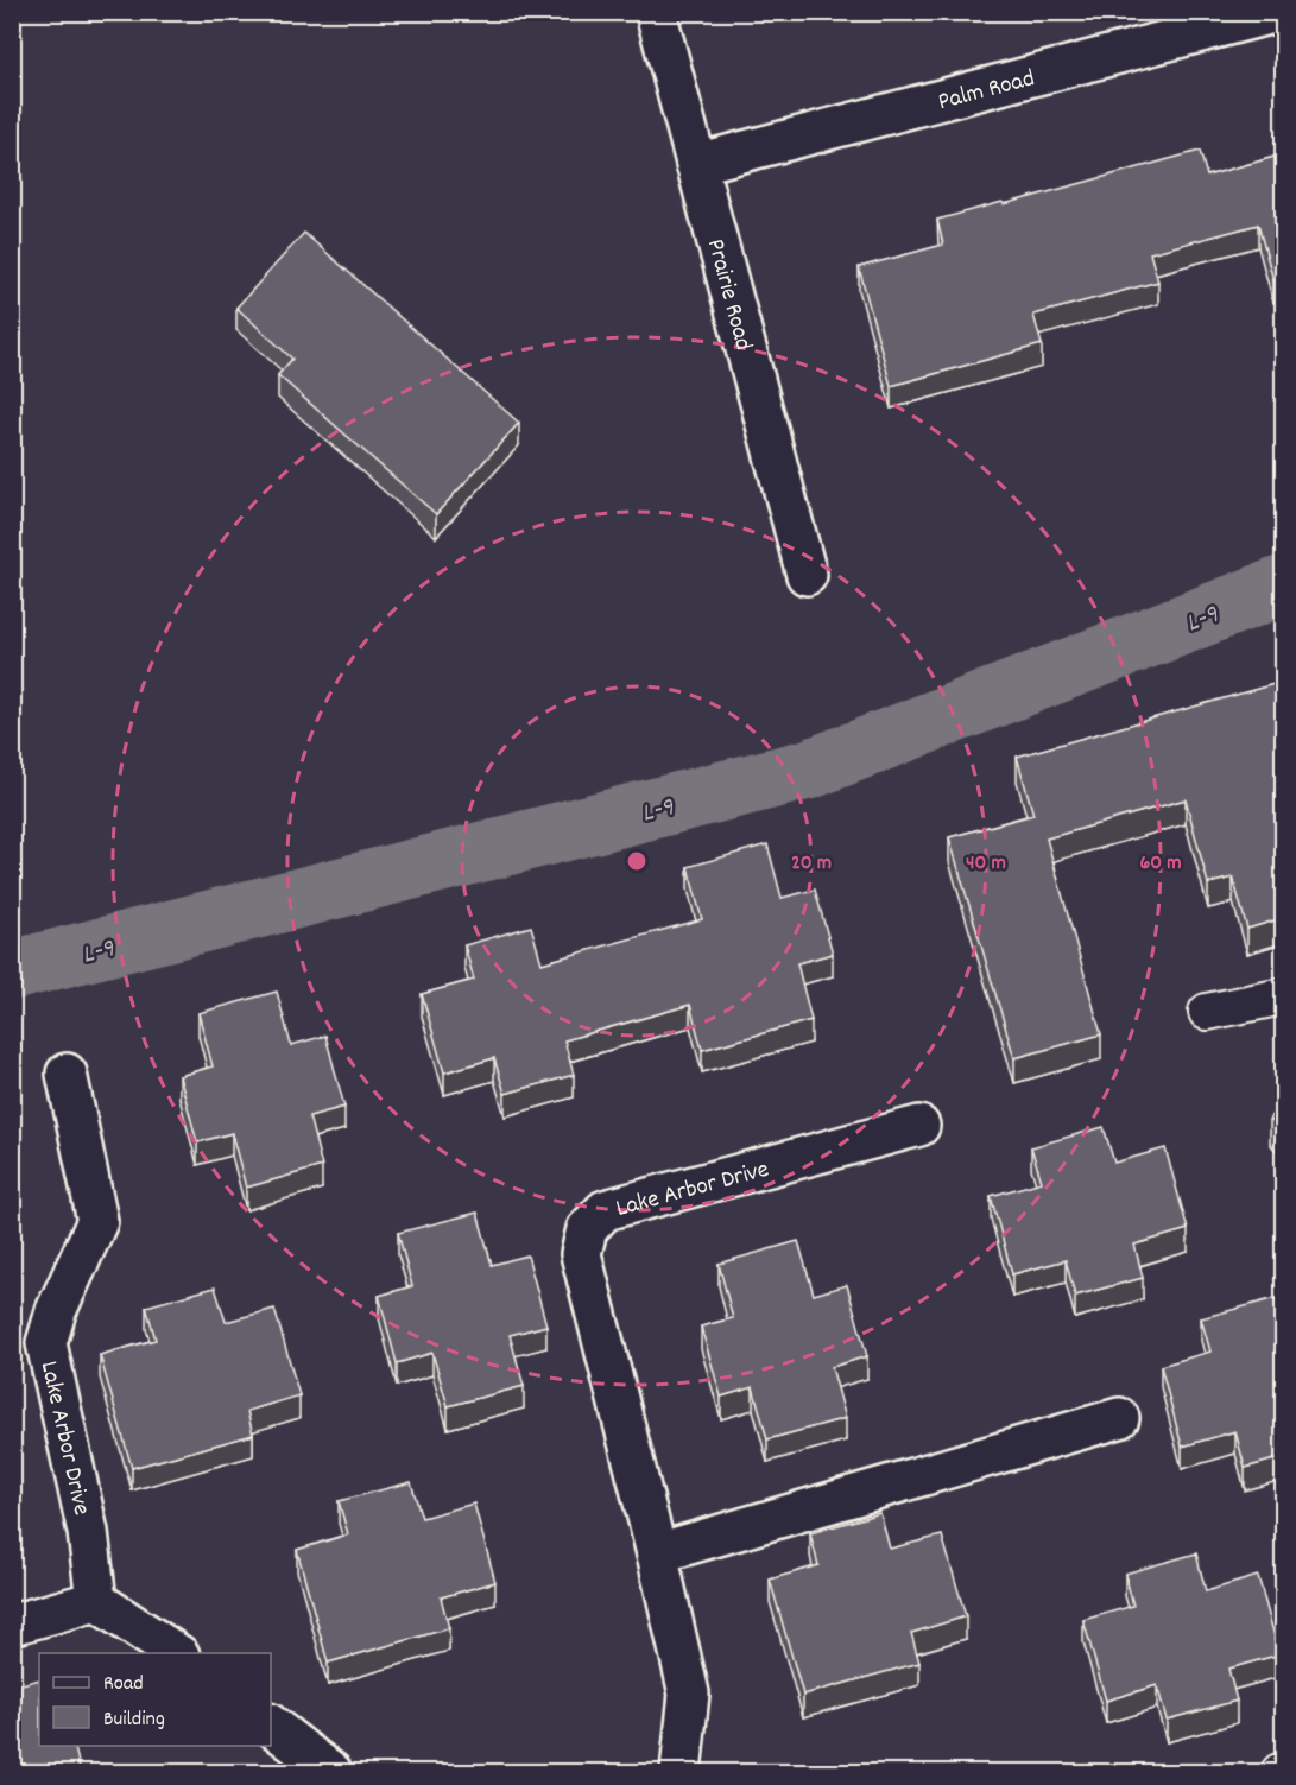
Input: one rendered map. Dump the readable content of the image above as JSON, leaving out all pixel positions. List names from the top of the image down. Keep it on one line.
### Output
{"streets":{"street":["Palm Road","Prairie Road","Lake Arbor Drive"]},"crossings":[["Palm Road","Prairie Road"]],"water":["L-9"],"legend":["Road","Building"],"rings":["20 m","40 m","60 m"]}
